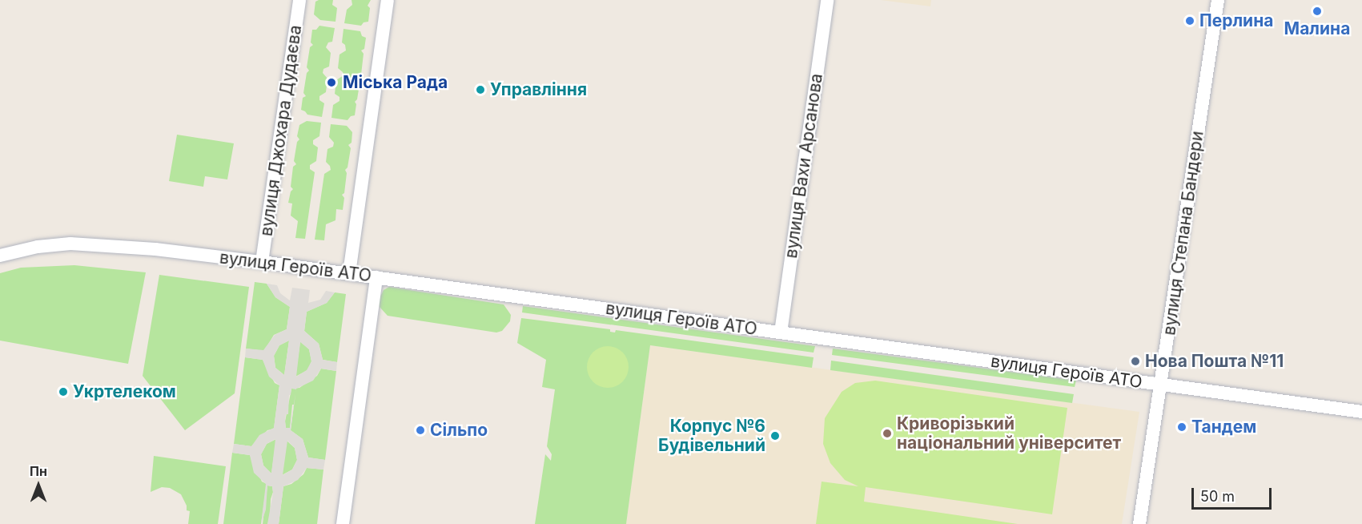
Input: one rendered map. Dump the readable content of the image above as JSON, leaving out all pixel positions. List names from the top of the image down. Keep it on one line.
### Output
{"streets":{"street":["вулиця Джохара Дудаєва","вулиця Вахи Арсанова","вулиця Степана Бандери","вулиця Героїв АТО"]},"crossings":[["вулиця Джохара Дудаєва","вулиця Героїв АТО"],["вулиця Вахи Арсанова","вулиця Героїв АТО"],["вулиця Степана Бандери","вулиця Героїв АТО"]],"places":["Малина","Перлина","Міська Рада","Управління","Нова Пошта №11","Укртелеком","Тандем","Сільпо","Криворізький національний університет","Корпус №6 Будівельний"],"scale_bar":"50 m","north":"top"}
